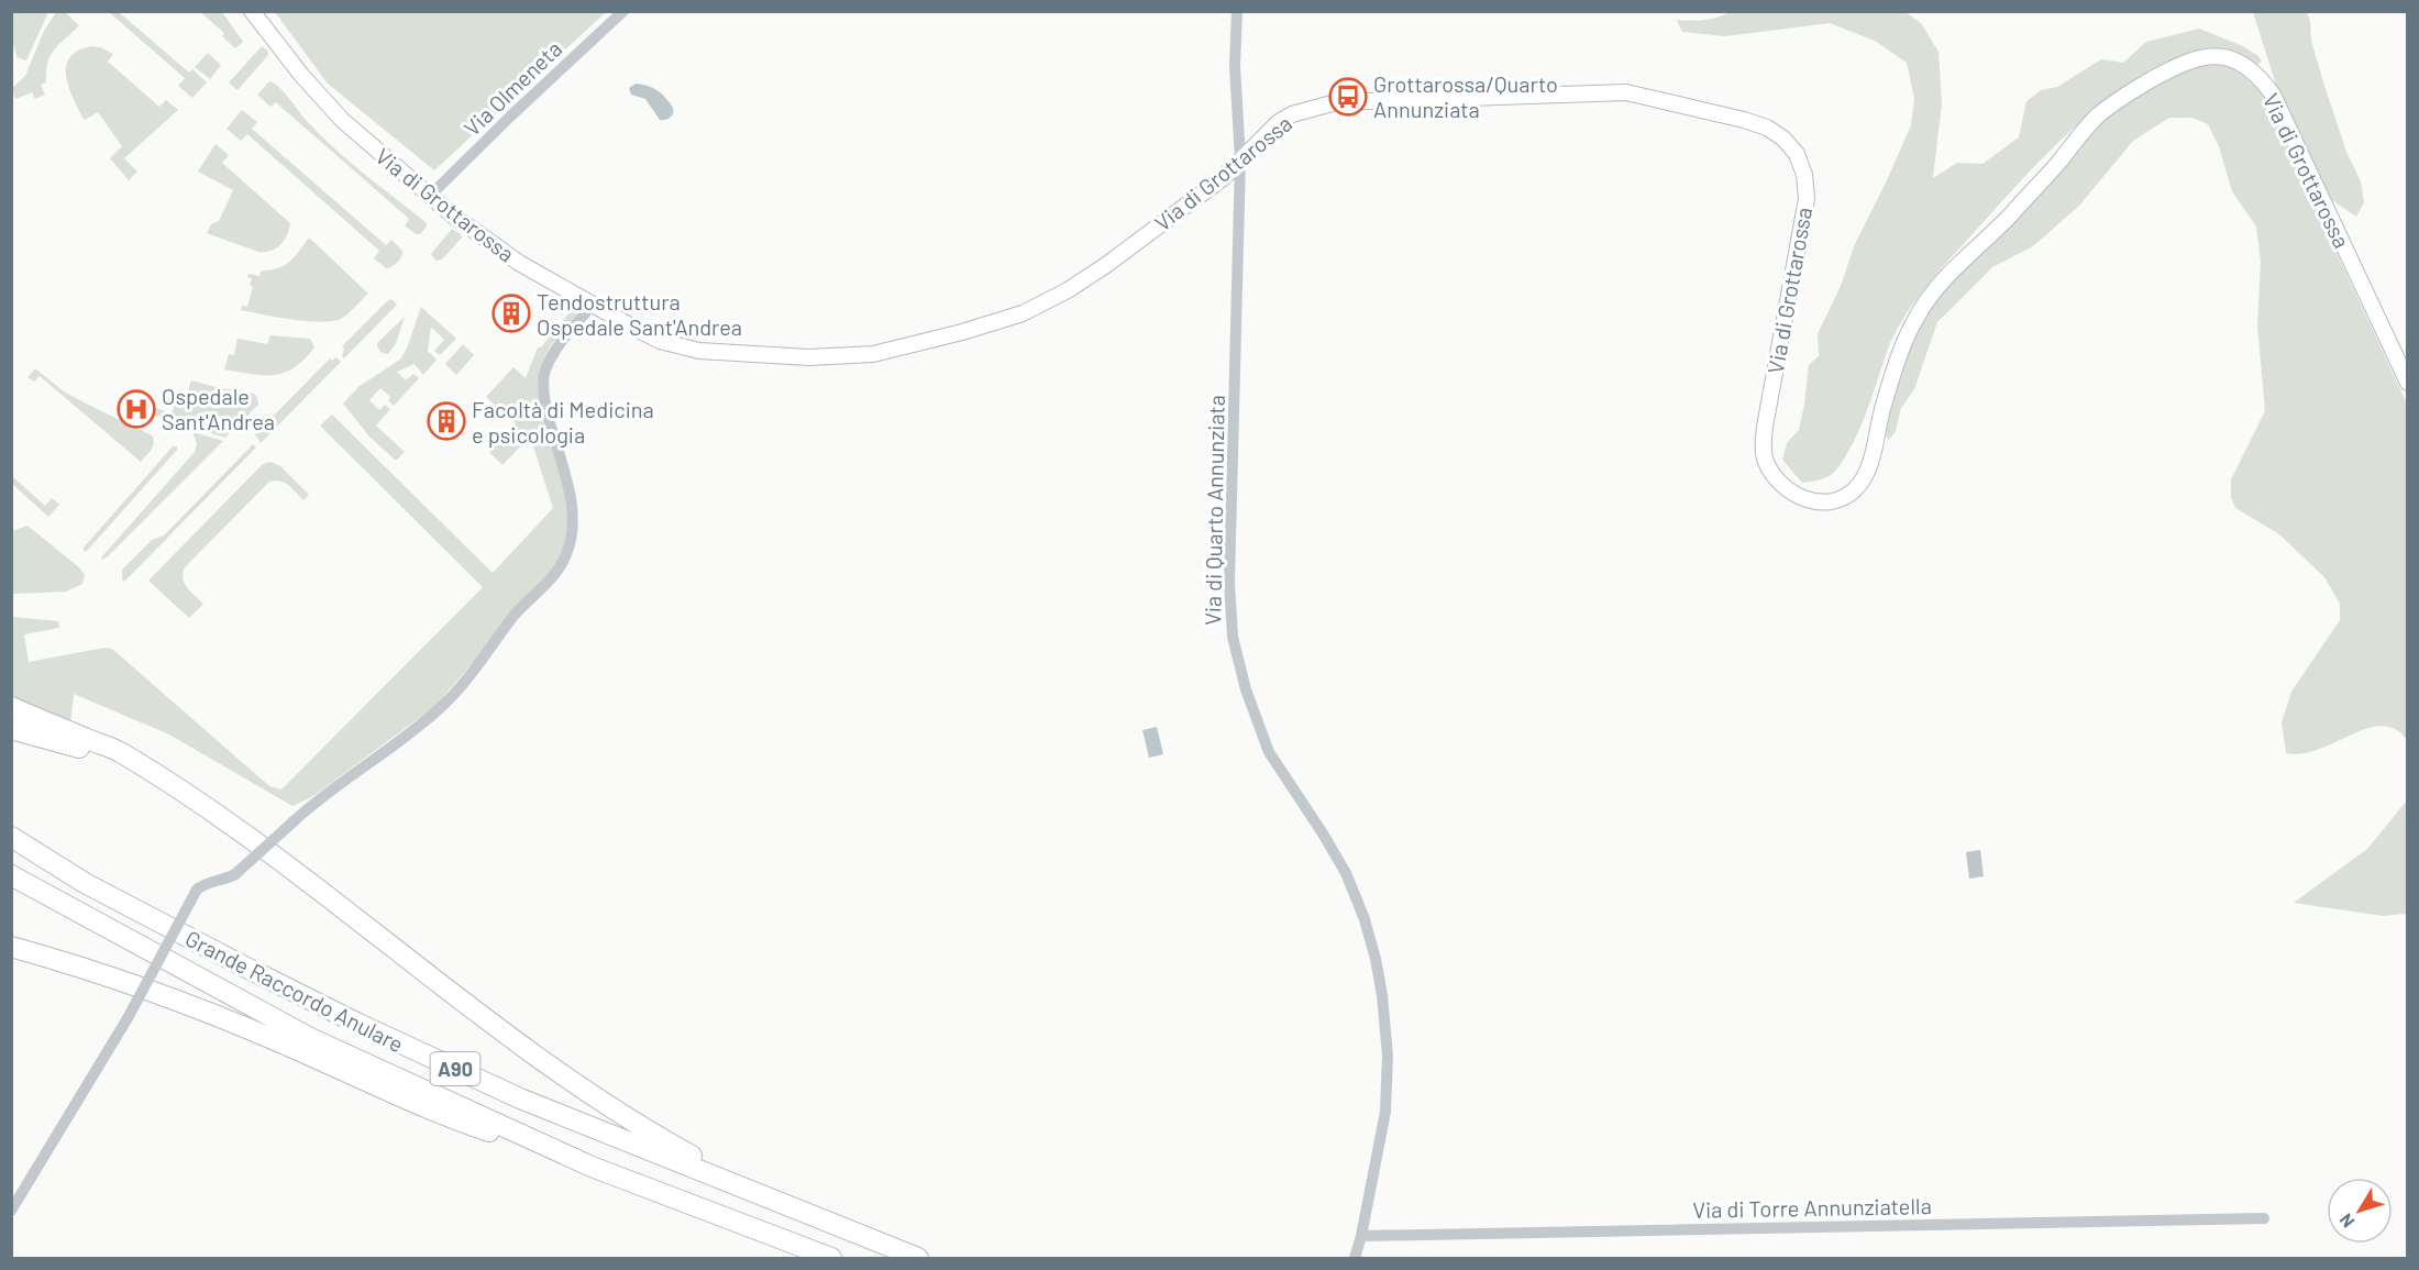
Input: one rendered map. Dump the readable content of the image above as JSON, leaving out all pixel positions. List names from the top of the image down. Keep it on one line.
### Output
{"streets":{"highway":["Grande Raccordo Anulare","A90"],"street":["Via Olmeneta","Via di Grottarossa","Via di Quarto Annunziata","Via di Torre Annunziatella"]},"crossings":[["Via Olmeneta","Via di Grottarossa"],["Via di Grottarossa","Via di Quarto Annunziata"],["Via di Quarto Annunziata","Via di Torre Annunziatella"]],"places":{"bus stop":["Grottarossa/Quarto Annunziata"],"building":["Tendostruttura Ospedale Sant'Andrea","Facoltà di Medicina e psicologia"],"hospital":["Ospedale Sant'Andrea"]},"north":"bottom left"}
